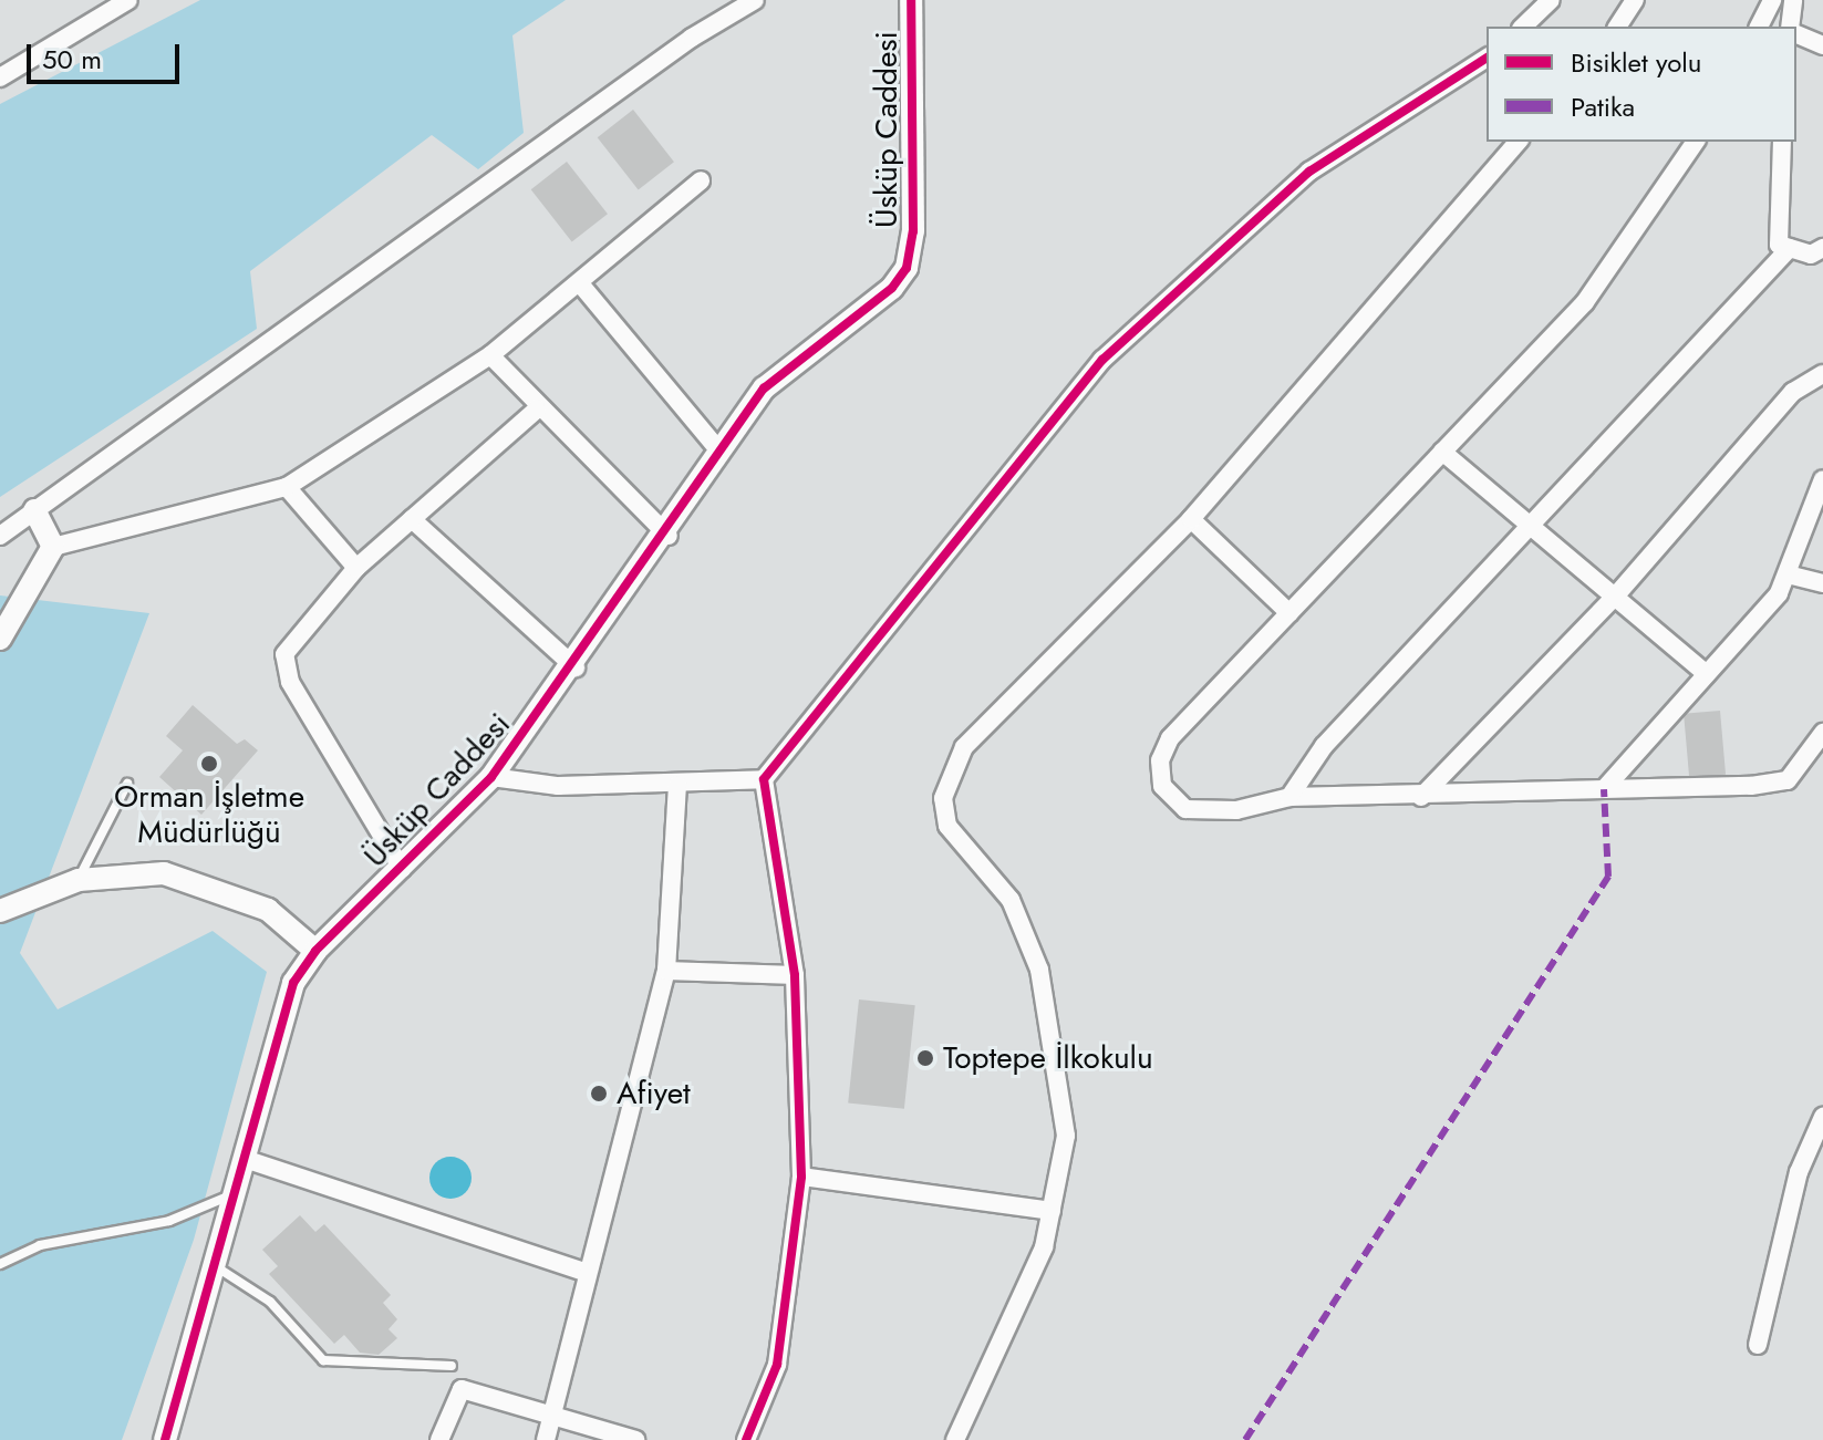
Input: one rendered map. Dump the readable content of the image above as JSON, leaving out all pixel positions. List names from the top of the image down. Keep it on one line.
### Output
{"streets":{"street":["Üsküp Caddesi"]},"places":["Orman İşletme Müdürlüğü","Toptepe İlkokulu","Afiyet"],"legend":["Bisiklet yolu","Patika"],"scale_bar":"50 m"}
